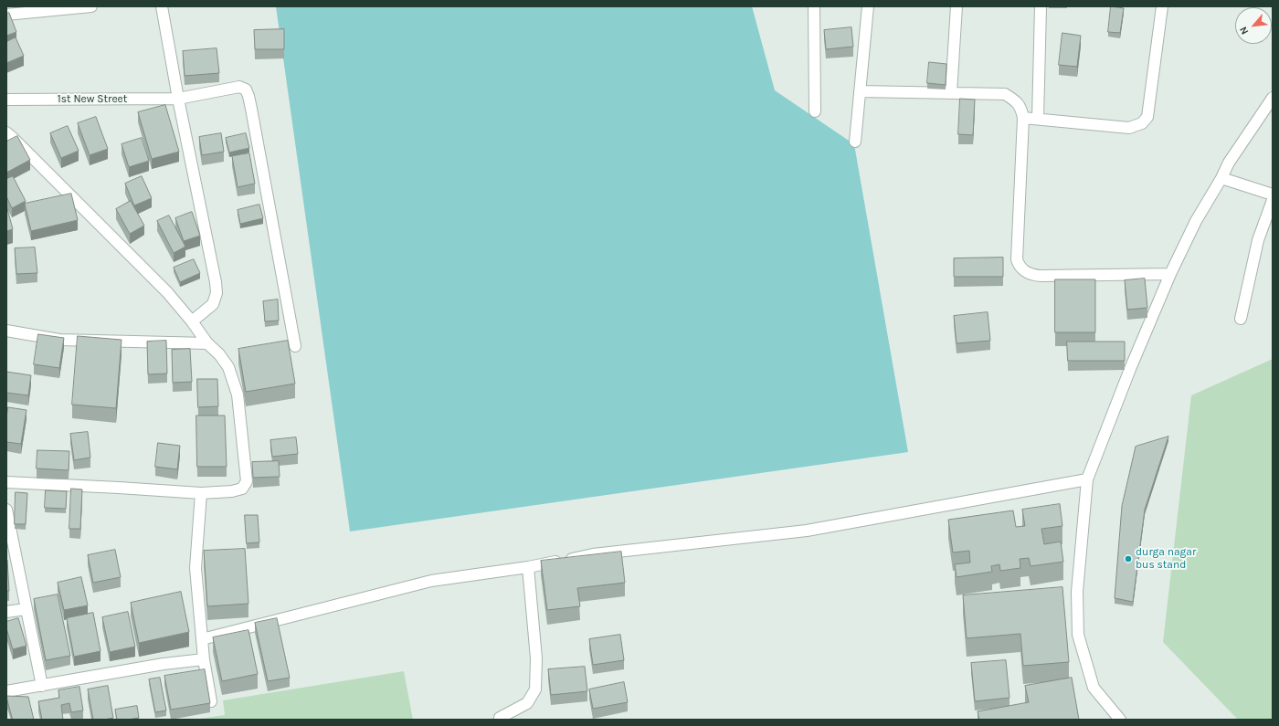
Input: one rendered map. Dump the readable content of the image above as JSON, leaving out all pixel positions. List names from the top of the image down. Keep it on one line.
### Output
{"streets":{"street":["1st New Street"]},"places":["durga nagar bus stand"],"north":"bottom left"}
